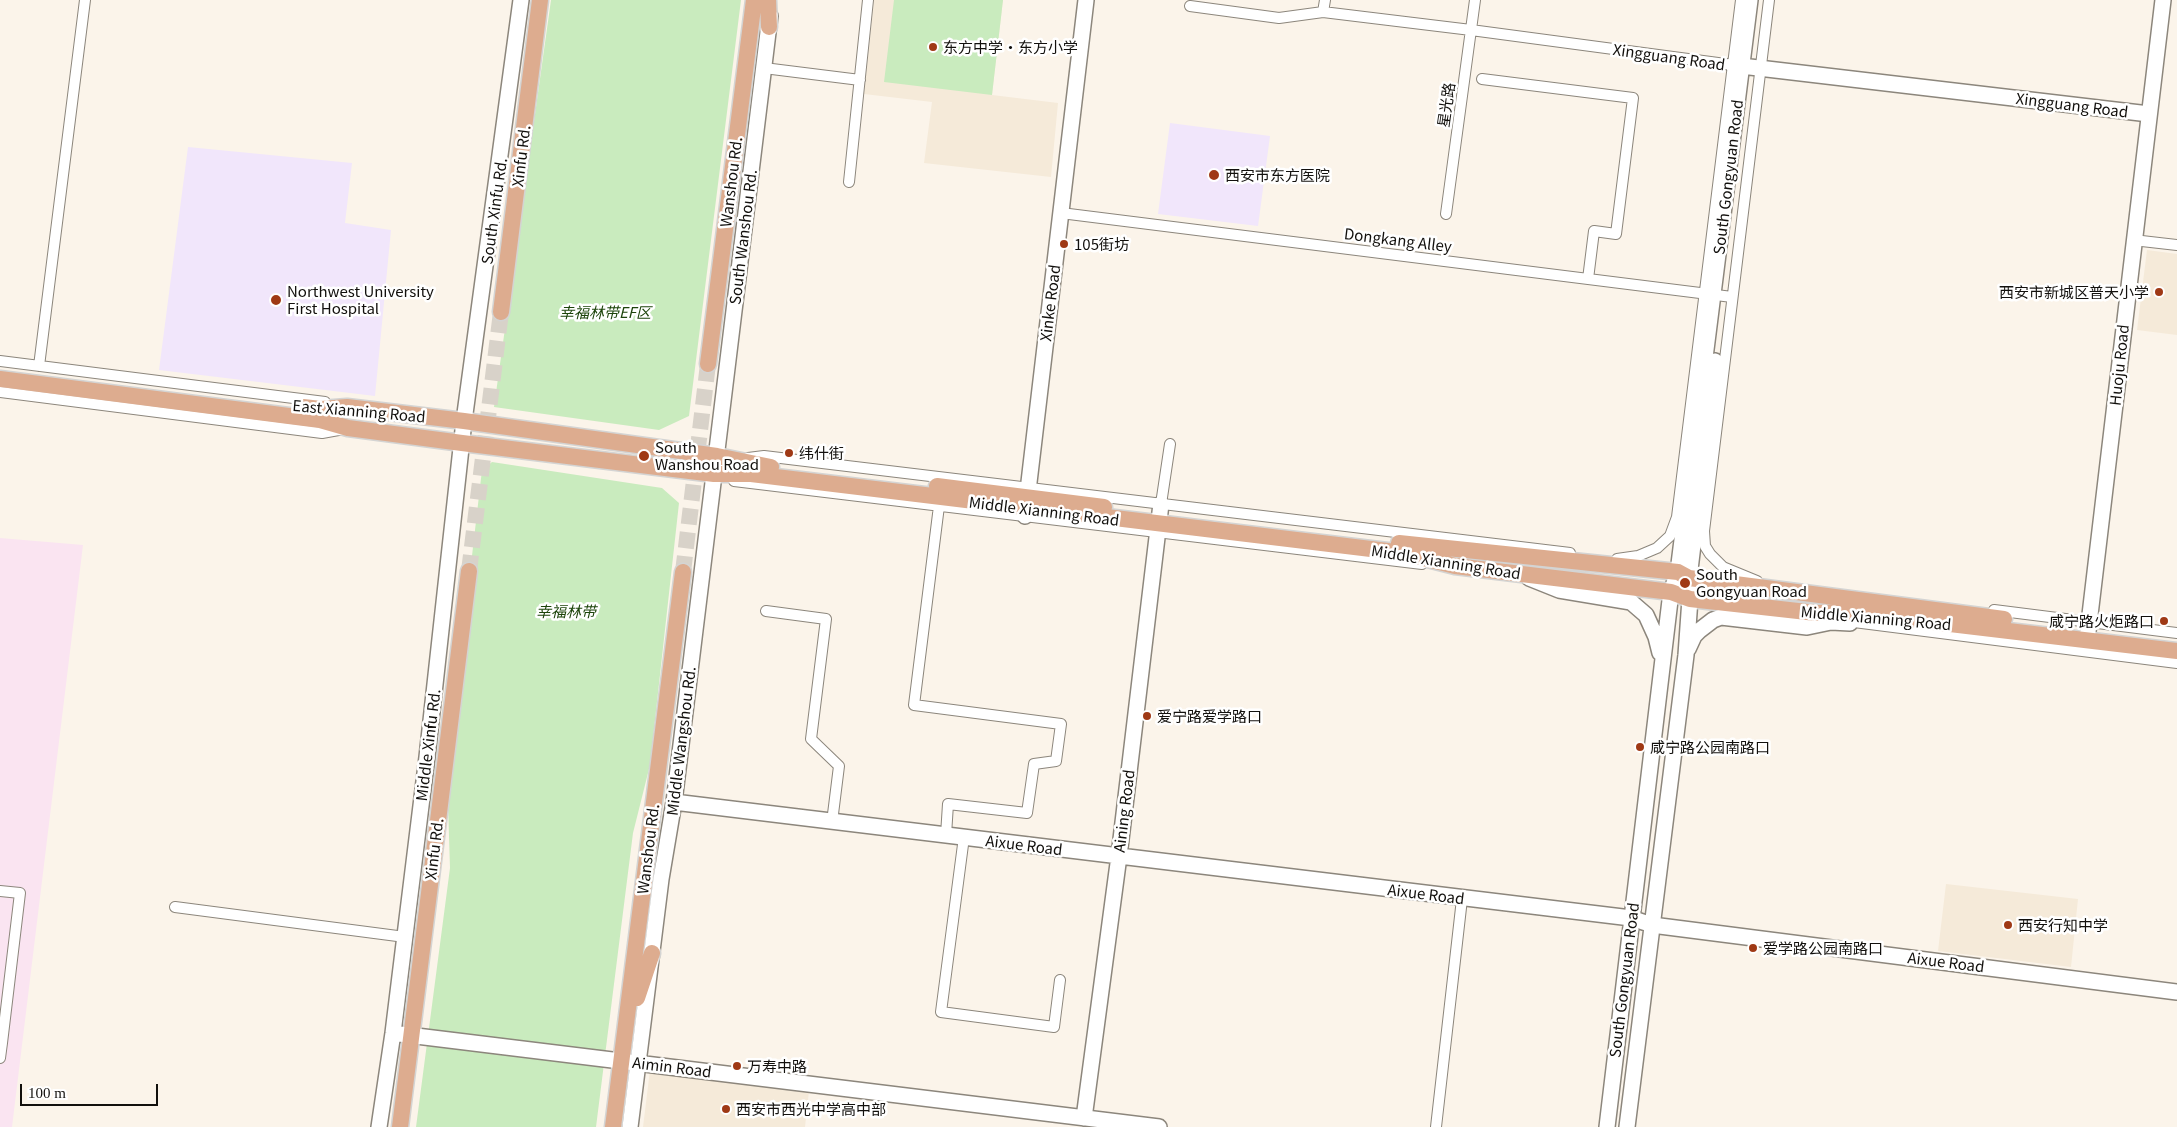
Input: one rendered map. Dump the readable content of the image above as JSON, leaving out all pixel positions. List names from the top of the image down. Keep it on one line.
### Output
{"streets":{"main road":["Xingguang Road","Xinfu Rd.","South Gongyuan Road","Wanshou Rd.","South Xinfu Rd.","South Wanshou Rd.","Xinke Road","Huoju Road","East Xianning Road","Middle Xianning Road","Middle Wangshou Rd.","Middle Xinfu Rd.","Aining Road","Aixue Road","Aimin Road"],"street":["星光路","Dongkang Alley"]},"crossings":[["Xingguang Road","星光路"],["Xingguang Road","South Gongyuan Road"],["Xingguang Road","Huoju Road"],["Xinfu Rd.","Aimin Road"],["South Gongyuan Road","Dongkang Alley"],["South Gongyuan Road","Middle Xianning Road"],["South Gongyuan Road","Aixue Road"],["Wanshou Rd.","Aimin Road"],["South Xinfu Rd.","East Xianning Road"],["South Xinfu Rd.","Middle Xinfu Rd."],["South Wanshou Rd.","East Xianning Road"],["South Wanshou Rd.","Middle Xianning Road"],["South Wanshou Rd.","Middle Wangshou Rd."],["Dongkang Alley","Xinke Road"],["Xinke Road","Middle Xianning Road"],["Huoju Road","Middle Xianning Road"],["East Xianning Road","Middle Xianning Road"],["East Xianning Road","Middle Wangshou Rd."],["East Xianning Road","Middle Xinfu Rd."],["Middle Xianning Road","Middle Wangshou Rd."],["Middle Xianning Road","Aining Road"],["Middle Wangshou Rd.","Aixue Road"],["Middle Wangshou Rd.","Aimin Road"],["Middle Xinfu Rd.","Aimin Road"],["Aining Road","Aixue Road"],["Aining Road","Aimin Road"]],"parks":["幸福林带EF区","幸福林带"],"places":["东方中学·东方小学","西安市东方医院","105街坊","西安市新城区普天小学","Northwest University First Hospital","纬什街","South Wanshou Road","South Gongyuan Road","咸宁路火炬路口","爱宁路爱学路口","咸宁路公园南路口","西安行知中学","爱学路公园南路口","万寿中路","西安市西光中学高中部"],"scale_bar":"100 m"}
